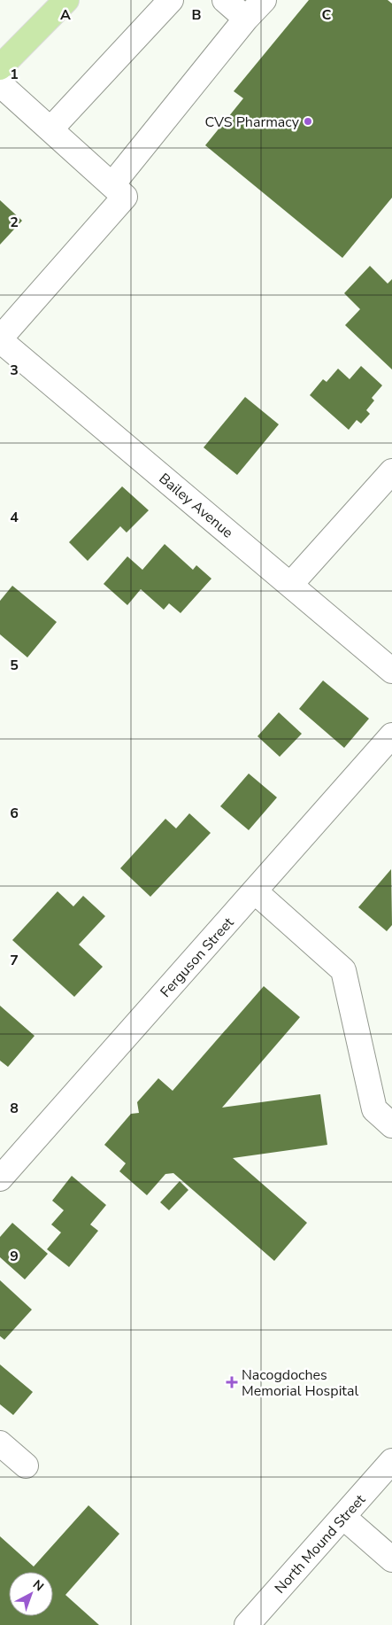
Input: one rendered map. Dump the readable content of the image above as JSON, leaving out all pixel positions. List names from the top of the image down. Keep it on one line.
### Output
{"streets":{"street":["Bailey Avenue","Ferguson Street","North Mound Street"]},"places":{"other":["CVS Pharmacy"],"health":["Nacogdoches Memorial Hospital"]},"north":"top right","grid":{"columns":["A","B","C"],"rows":["1","2","3","4","5","6","7","8","9"]}}
